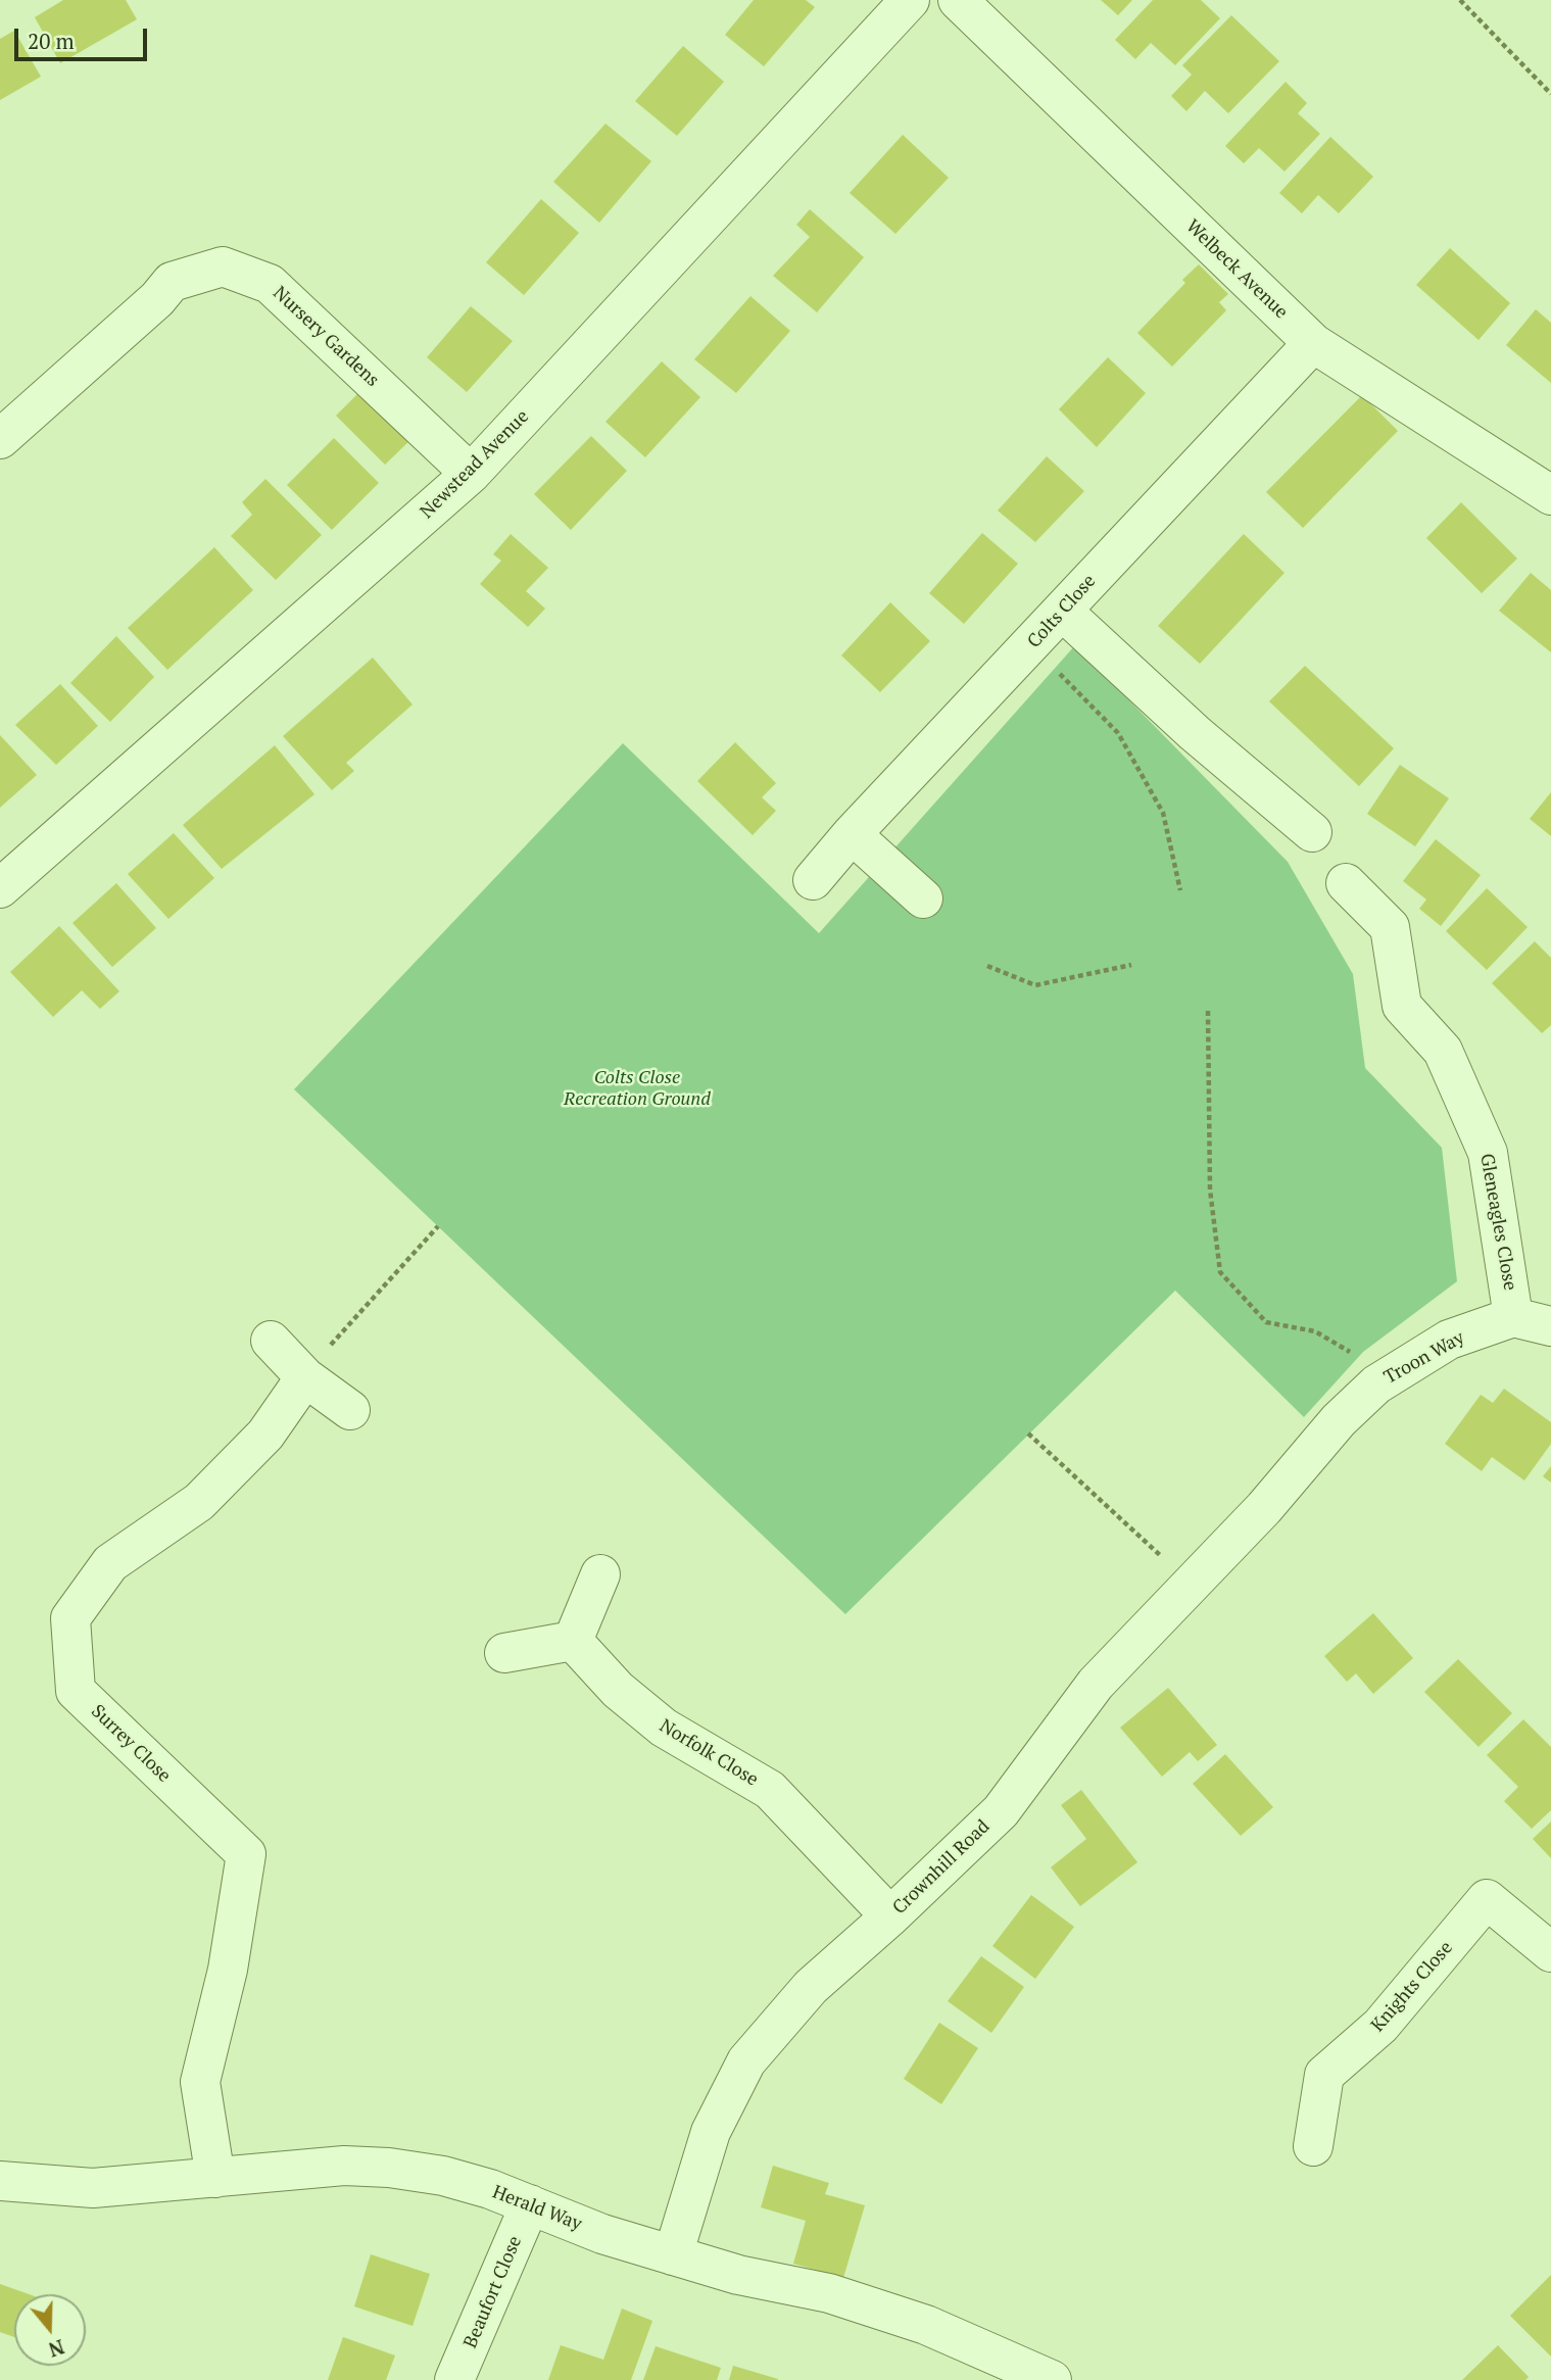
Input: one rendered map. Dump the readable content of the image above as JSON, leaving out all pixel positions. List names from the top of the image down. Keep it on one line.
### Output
{"streets":{"street":["Welbeck Avenue","Nursery Gardens","Newstead Avenue","Colts Close","Gleneagles Close","Troon Way","Surrey Close","Norfolk Close","Crownhill Road","Knights Close","Herald Way","Beaufort Close"]},"crossings":[["Welbeck Avenue","Colts Close"],["Nursery Gardens","Newstead Avenue"],["Gleneagles Close","Troon Way"],["Troon Way","Crownhill Road"],["Surrey Close","Herald Way"],["Norfolk Close","Crownhill Road"],["Crownhill Road","Herald Way"],["Herald Way","Beaufort Close"]],"parks":["Colts Close Recreation Ground"],"scale_bar":"20 m","north":"bottom"}
